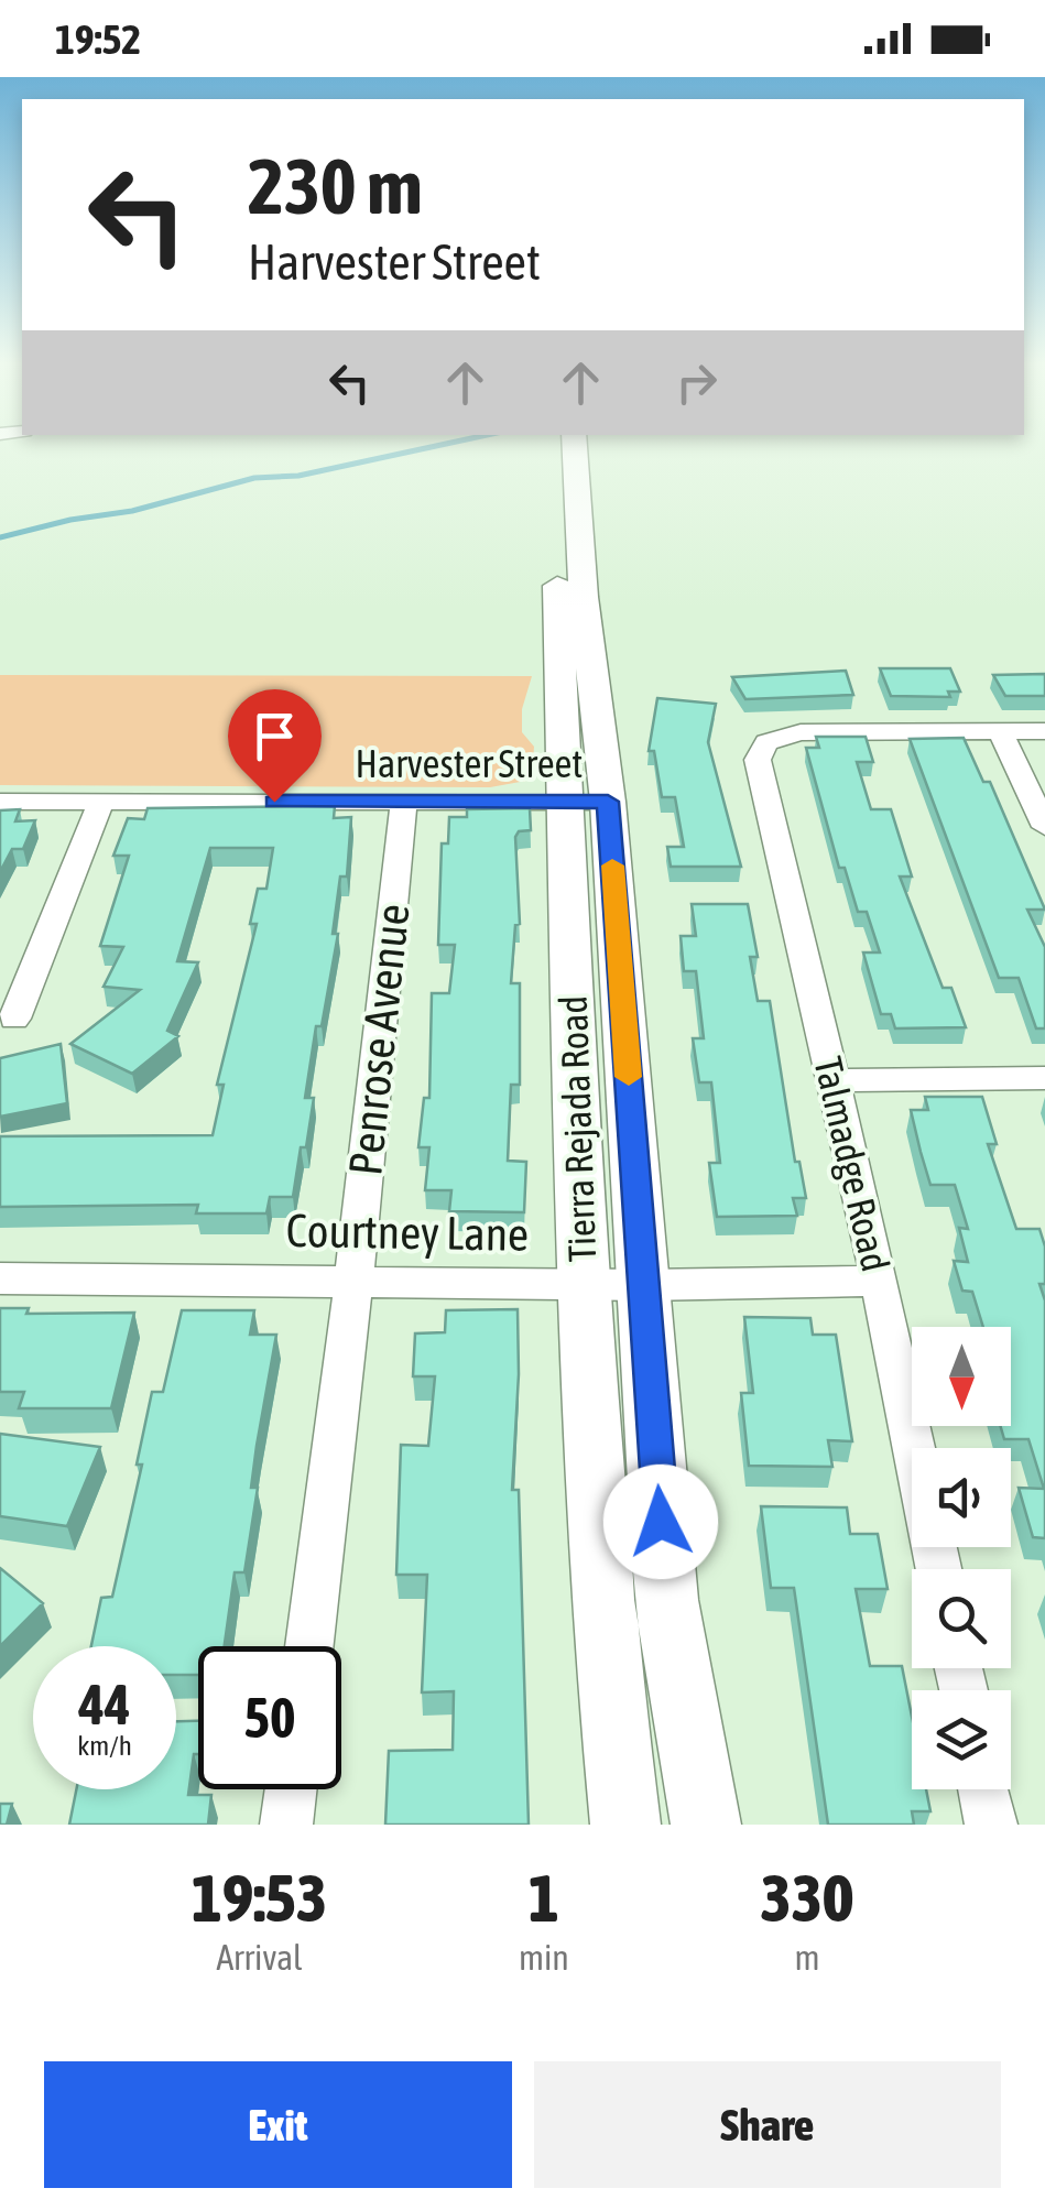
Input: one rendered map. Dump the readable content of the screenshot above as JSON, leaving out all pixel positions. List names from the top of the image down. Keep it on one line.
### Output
{"streets":{"main road":["Tierra Rejada Road"],"street":["Harvester Street","Penrose Avenue","Talmadge Road","Courtney Lane"]},"crossings":[["Harvester Street","Penrose Avenue"],["Harvester Street","Tierra Rejada Road"],["Penrose Avenue","Courtney Lane"],["Tierra Rejada Road","Courtney Lane"],["Talmadge Road","Courtney Lane"]],"north":"bottom","page":{"status":"19:52","turn":["230 m","Harvester Street"],"speed":"44 km/h","limit":"50","eta":["19:53","Arrival","1","min","330","m"],"buttons":["Exit","Share"]}}
